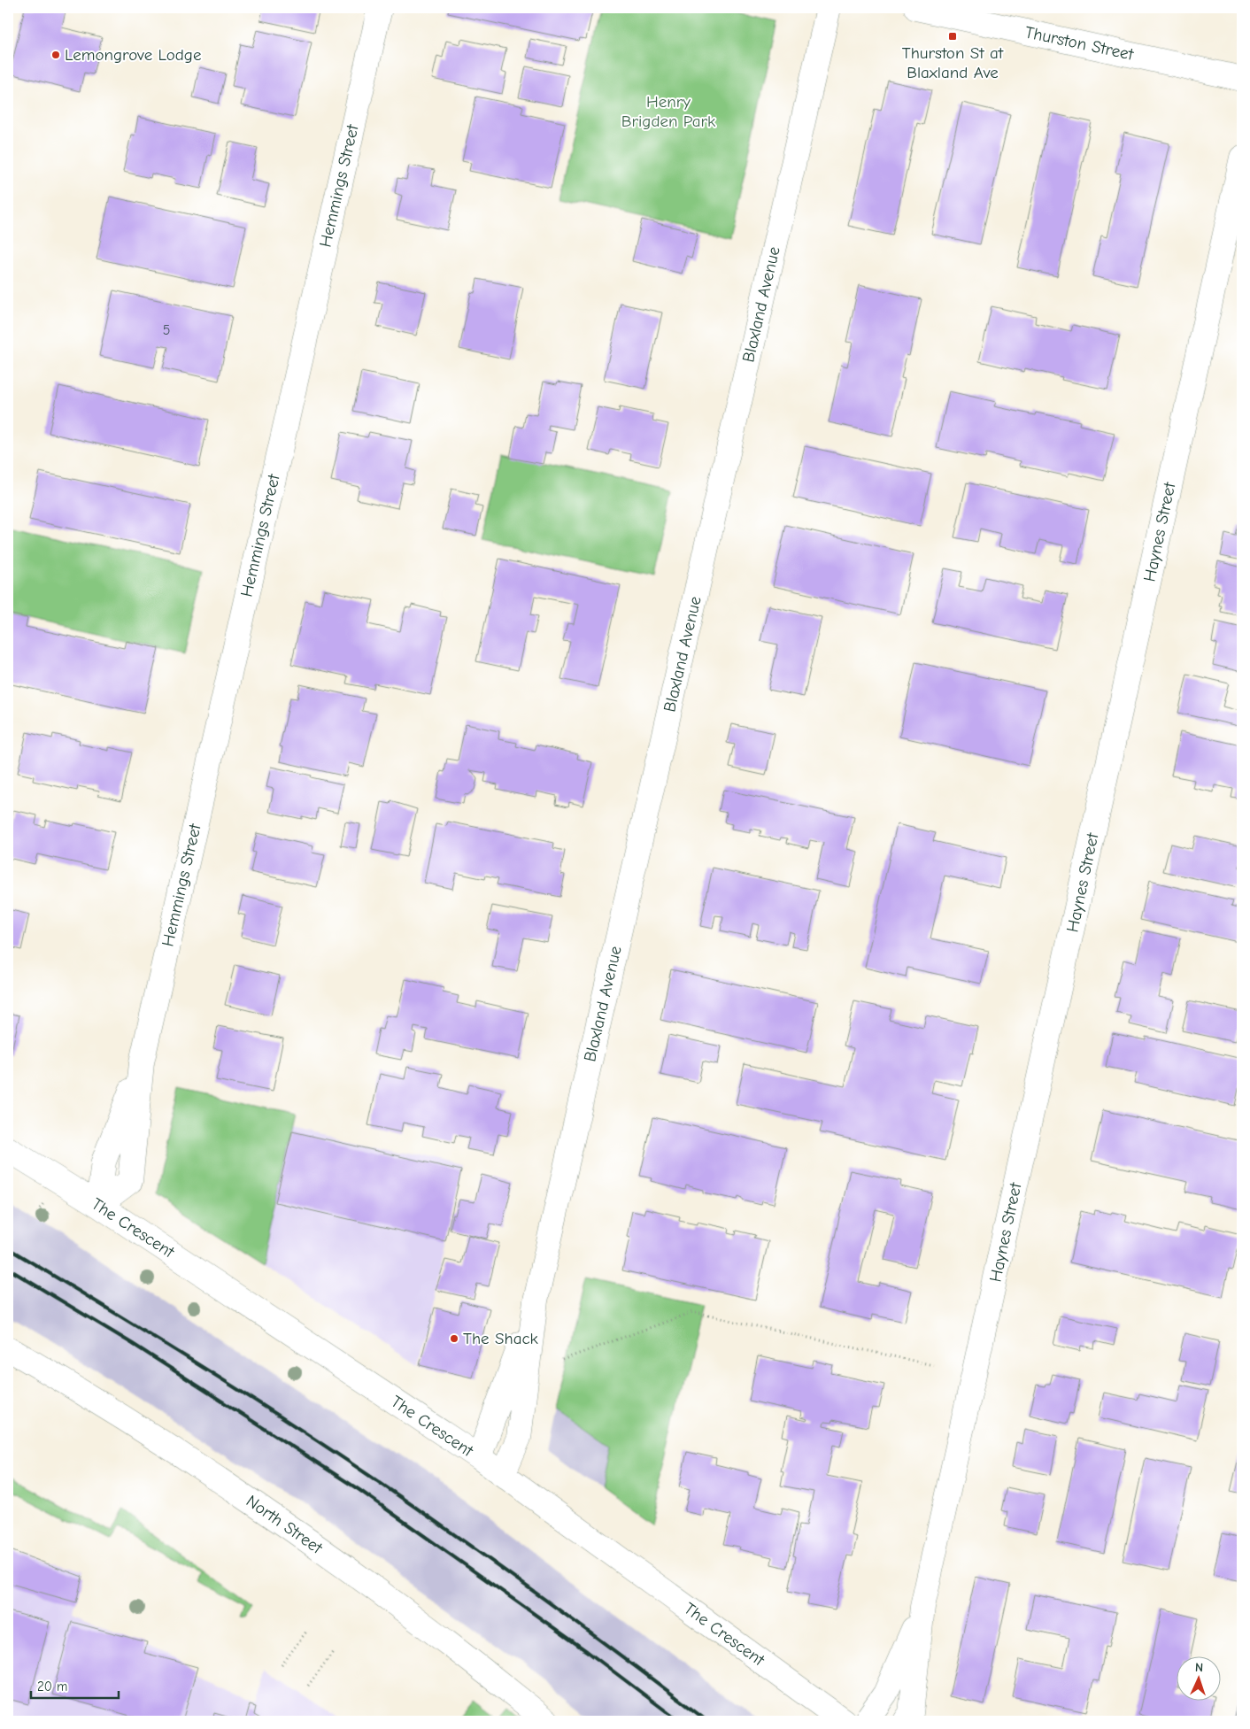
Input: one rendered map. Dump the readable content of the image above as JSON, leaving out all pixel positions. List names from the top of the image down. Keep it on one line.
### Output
{"streets":{"main road":["Thurston Street","Hemmings Street","Blaxland Avenue","Haynes Street","The Crescent","North Street"]},"crossings":[["Hemmings Street","The Crescent"],["Blaxland Avenue","The Crescent"]],"parks":["Henry Brigden Park"],"places":{"transit":["Thurston St at Blaxland Ave"],"other":["Lemongrove Lodge","The Shack"]},"house_numbers":["5"],"scale_bar":"20 m","north":"top"}
